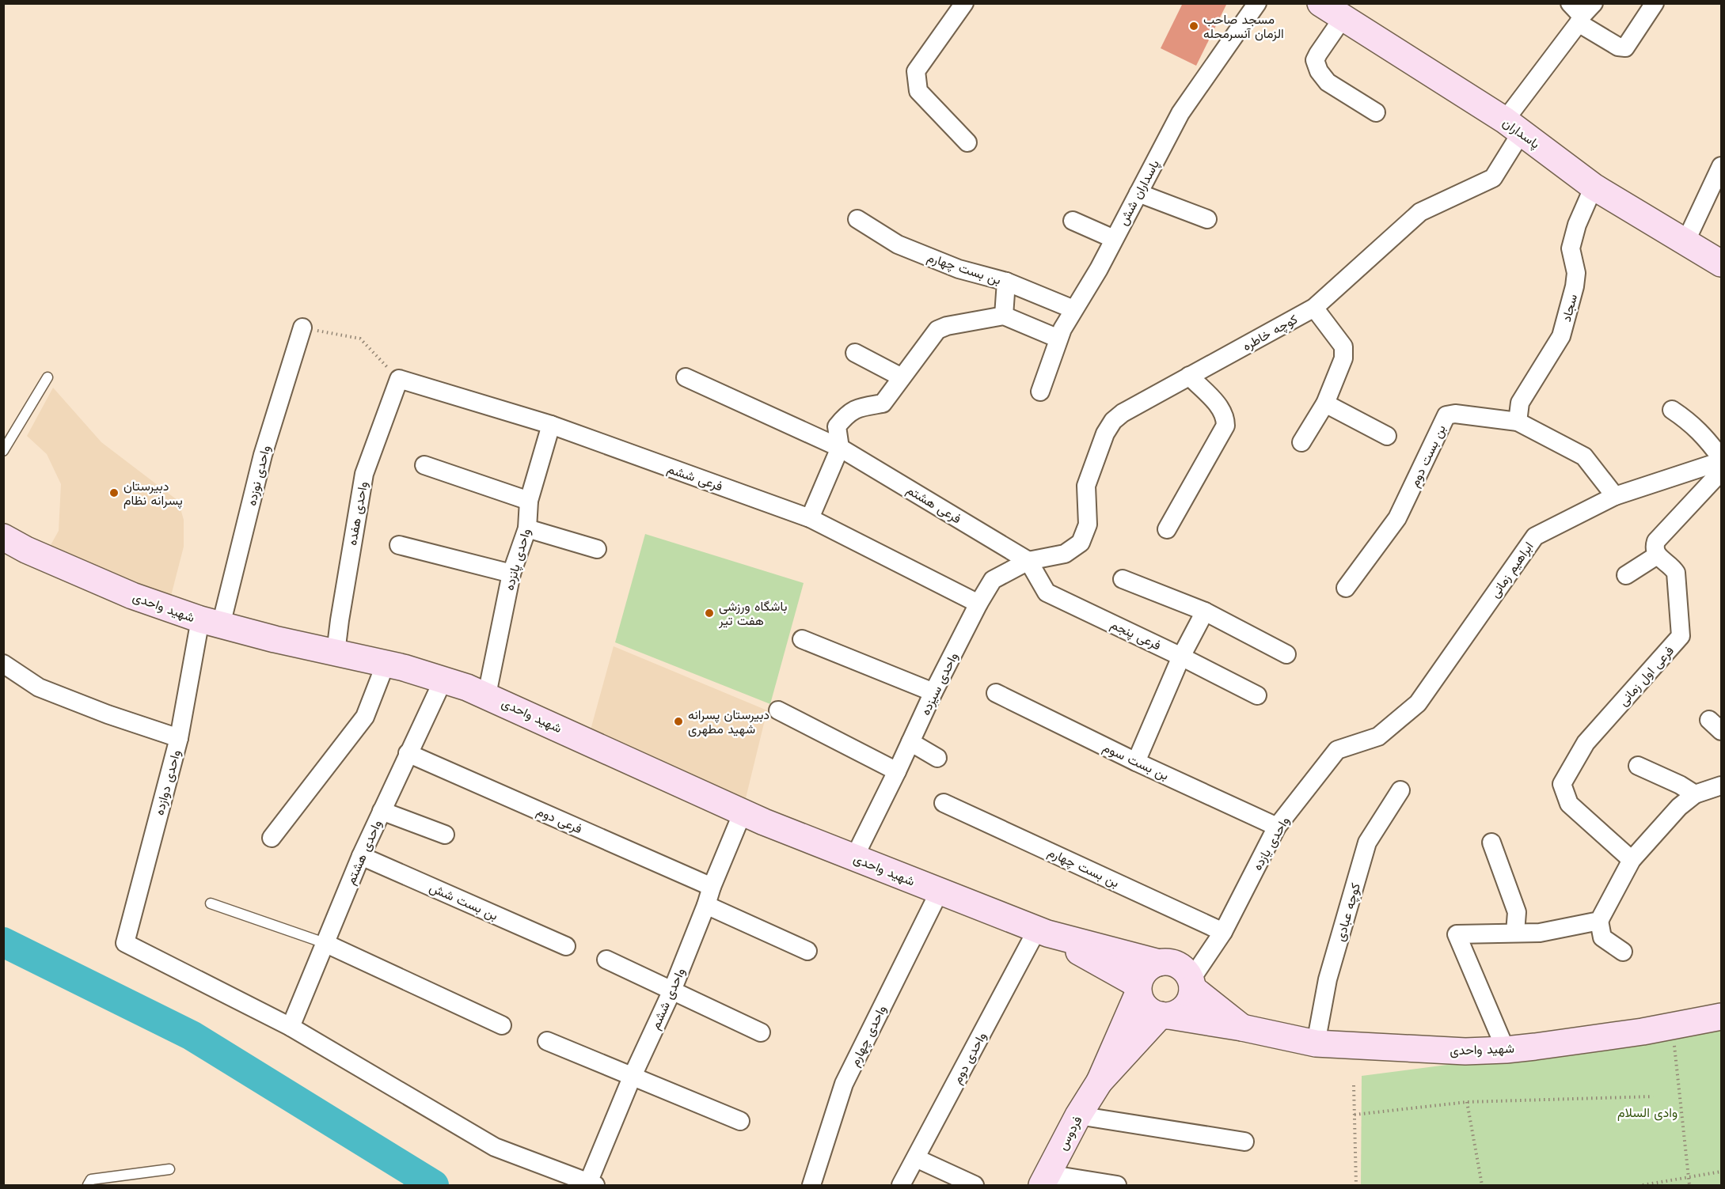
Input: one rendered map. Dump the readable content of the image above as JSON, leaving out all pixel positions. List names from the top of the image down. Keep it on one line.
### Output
{"streets":{"street":["پاسداران","پاسداران شش","بن بست چهارم","سجاد","كوچه خاطره","بن بست دوم","واحدی نوزده","فرعی ششم","فرعی هشتم","واحدی هفده","واحدی پانزده","ابراهیم زمانی","شهید واحدی","فرعی پنجم","فرعی اول زمانی","واحدی سیزده","بن بست سوم","واحدی دوازده","فرعی دوم","واحدی یازده","واحدی هشتم","بن بست شش","کوچه عبادی","واحدی ششم","واحدی چهارم","واحدی دوم","فردوس"]},"crossings":[["پاسداران","سجاد"],["پاسداران","كوچه خاطره"],["پاسداران شش","بن بست چهارم"],["بن بست چهارم","واحدی یازده"],["سجاد","بن بست دوم"],["كوچه خاطره","واحدی سیزده"],["بن بست دوم","ابراهیم زمانی"],["واحدی نوزده","شهید واحدی"],["واحدی نوزده","واحدی دوازده"],["فرعی ششم","واحدی هفده"],["فرعی ششم","واحدی پانزده"],["فرعی ششم","واحدی سیزده"],["فرعی هشتم","فرعی پنجم"],["فرعی هشتم","واحدی سیزده"],["واحدی هفده","شهید واحدی"],["واحدی پانزده","شهید واحدی"],["ابراهیم زمانی","واحدی یازده"],["شهید واحدی","واحدی سیزده"],["شهید واحدی","واحدی دوازده"],["شهید واحدی","واحدی یازده"],["شهید واحدی","واحدی هشتم"],["شهید واحدی","کوچه عبادی"],["شهید واحدی","واحدی ششم"],["شهید واحدی","واحدی چهارم"],["شهید واحدی","واحدی دوم"],["فرعی پنجم","واحدی سیزده"],["بن بست سوم","واحدی یازده"],["واحدی دوازده","واحدی هشتم"],["فرعی دوم","واحدی هشتم"],["فرعی دوم","واحدی ششم"],["واحدی هشتم","بن بست شش"]],"parks":["وادی السلام"],"places":["مسجد صاحب الزمان آنسرمحله","دبیرستان پسرانه نظام","باشگاه ورزشی هفت تیر","دبیرستان پسرانه شهید مطهری"]}
